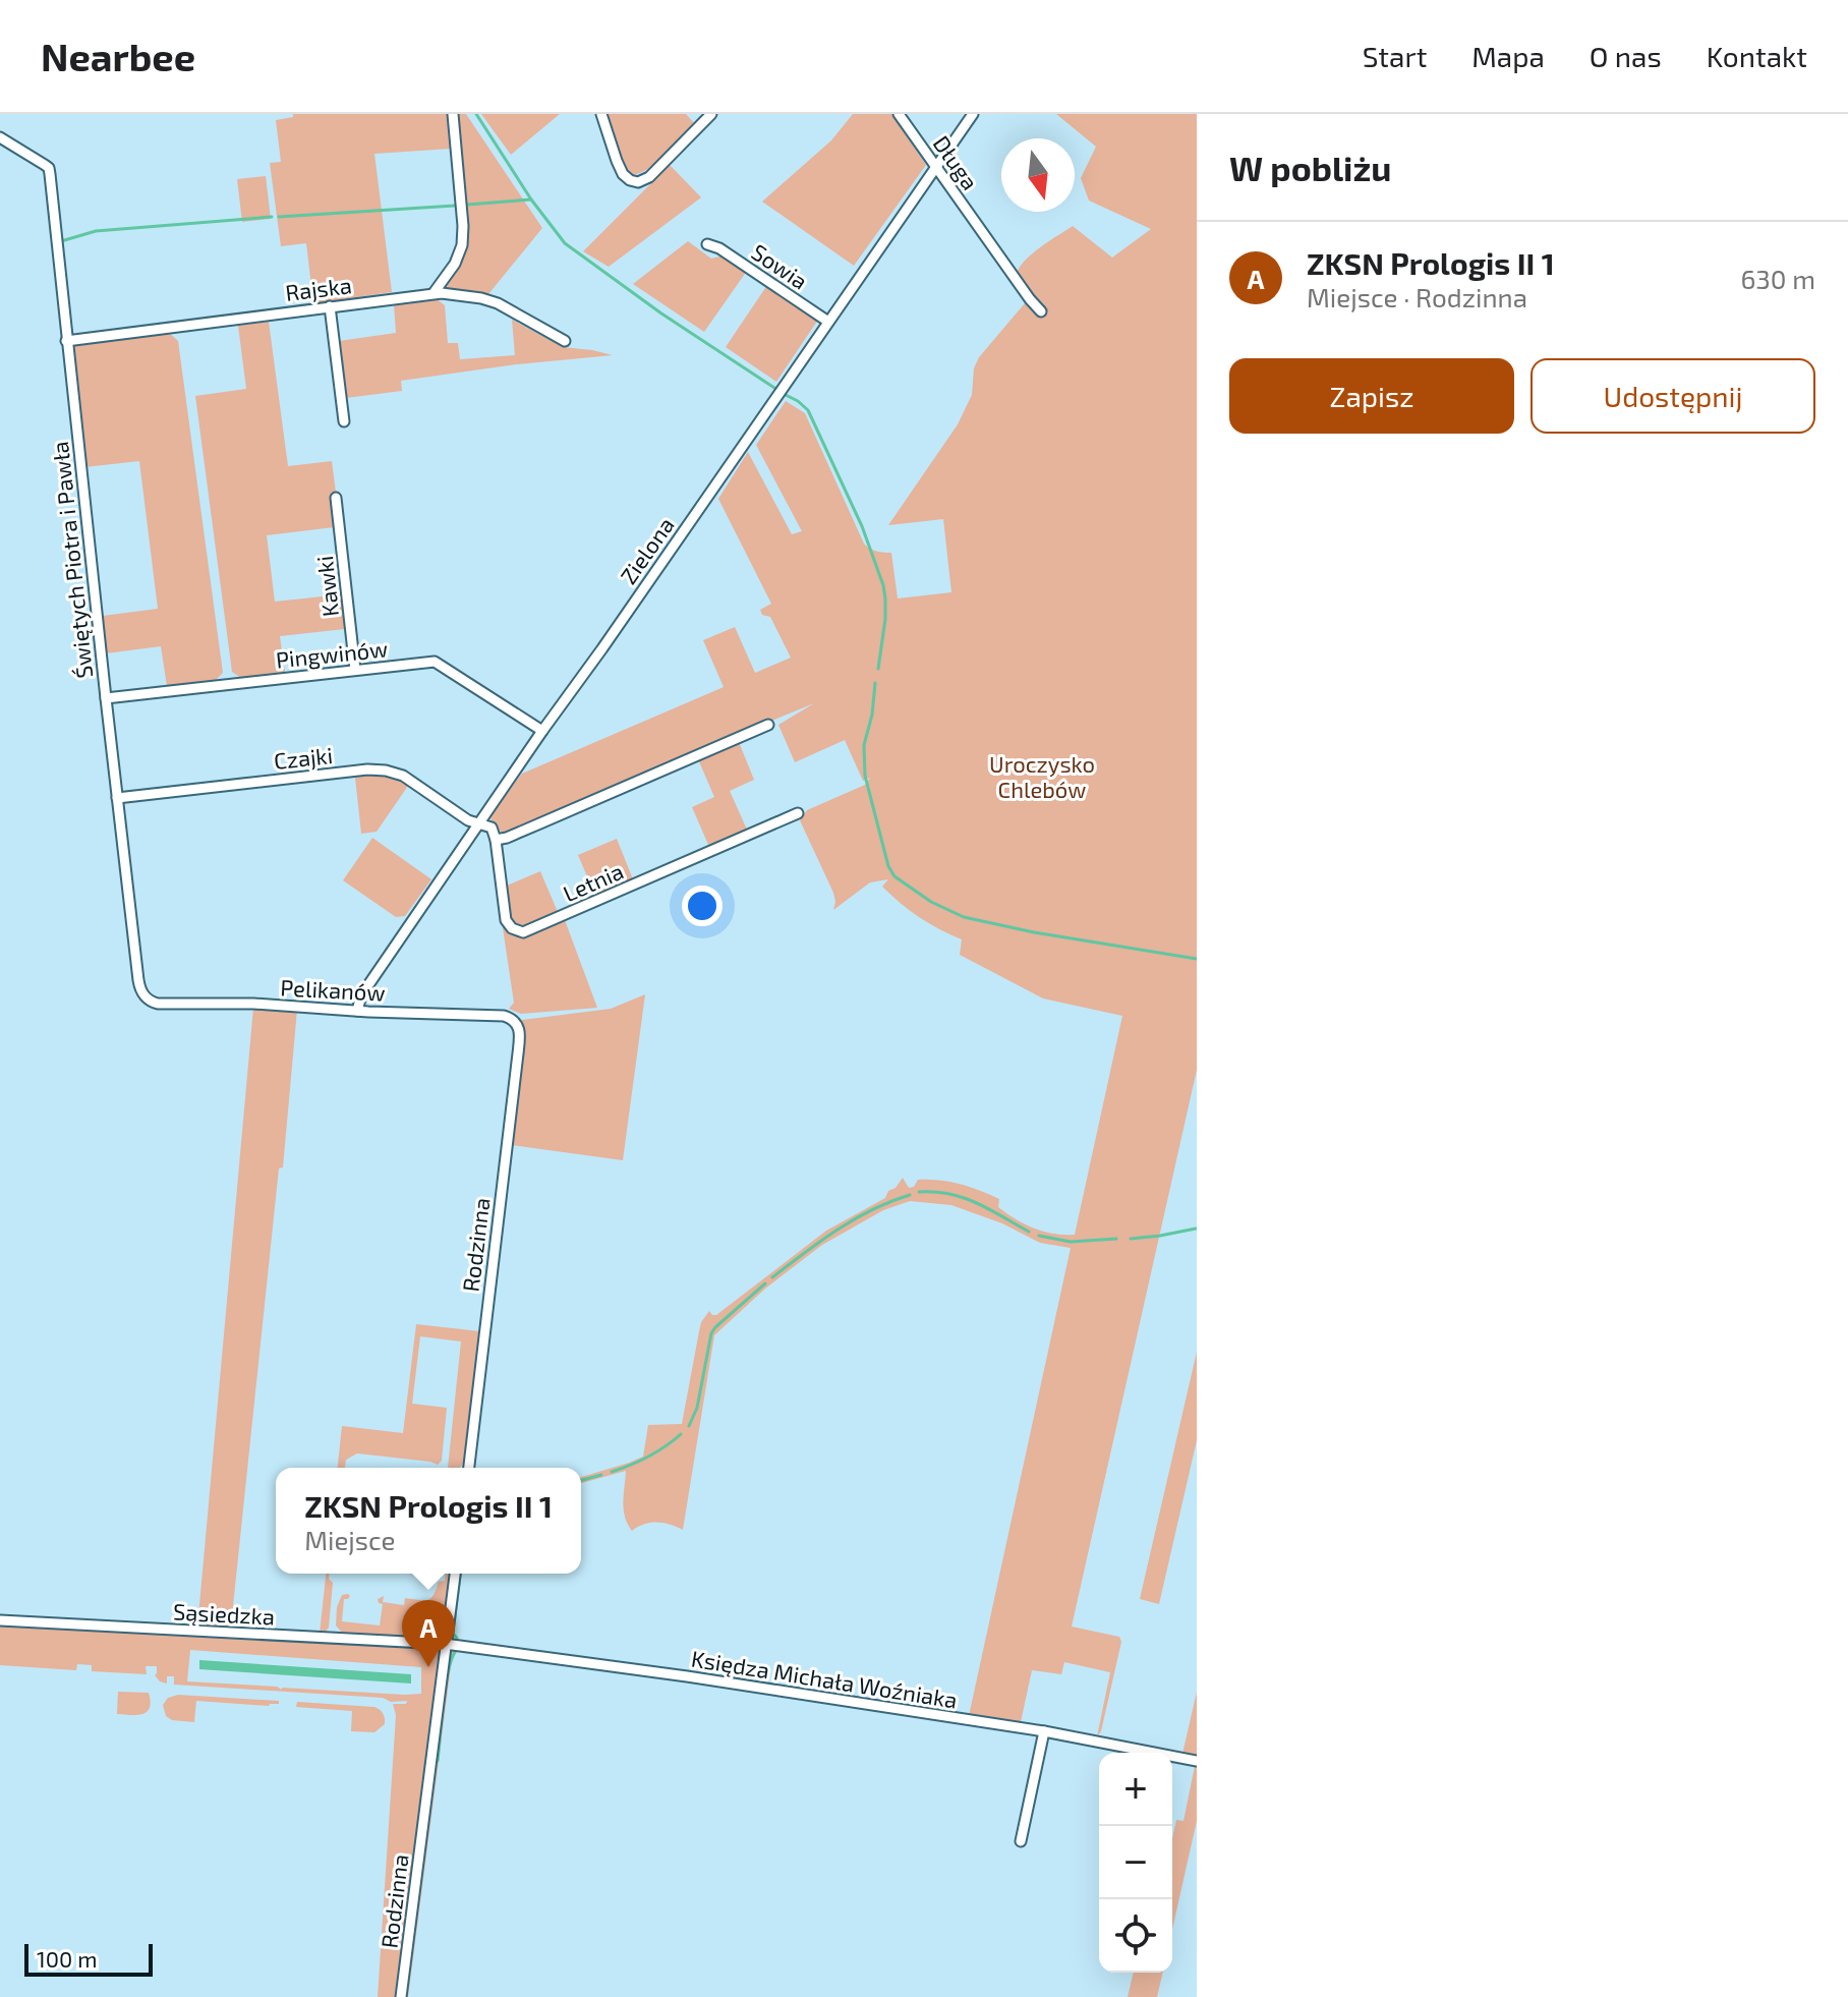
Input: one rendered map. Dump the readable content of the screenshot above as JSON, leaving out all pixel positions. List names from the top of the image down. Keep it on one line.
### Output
{"streets":{"street":["Długa","Sowia","Rajska","Zielona","Świętych Piotra i Pawła","Kawki","Pingwinów","Czajki","Letnia","Pelikanów","Rodzinna","Sąsiedzka","Księdza Michała Woźniaka"]},"crossings":[["Długa","Zielona"],["Sowia","Zielona"],["Rajska","Świętych Piotra i Pawła"],["Zielona","Pingwinów"],["Zielona","Czajki"],["Zielona","Pelikanów"],["Świętych Piotra i Pawła","Pingwinów"],["Świętych Piotra i Pawła","Czajki"],["Świętych Piotra i Pawła","Pelikanów"],["Kawki","Pingwinów"],["Pelikanów","Rodzinna"],["Rodzinna","Sąsiedzka"],["Rodzinna","Księdza Michała Woźniaka"],["Sąsiedzka","Księdza Michała Woźniaka"]],"parks":["Uroczysko Chlebów"],"scale_bar":"100 m","north":"bottom","page":{"header":"Nearbee","nav":["Start","Mapa","O nas","Kontakt"],"heading":"W pobliżu","list":[{"mark":"A","name":"ZKSN Prologis II 1","note":"Miejsce · Rodzinna","value":"630 m"}],"buttons":["Zapisz","Udostępnij"],"popup":["ZKSN Prologis II 1","Miejsce"],"pins":"A","map_buttons":["+","−"],"scale":"100 m"}}
